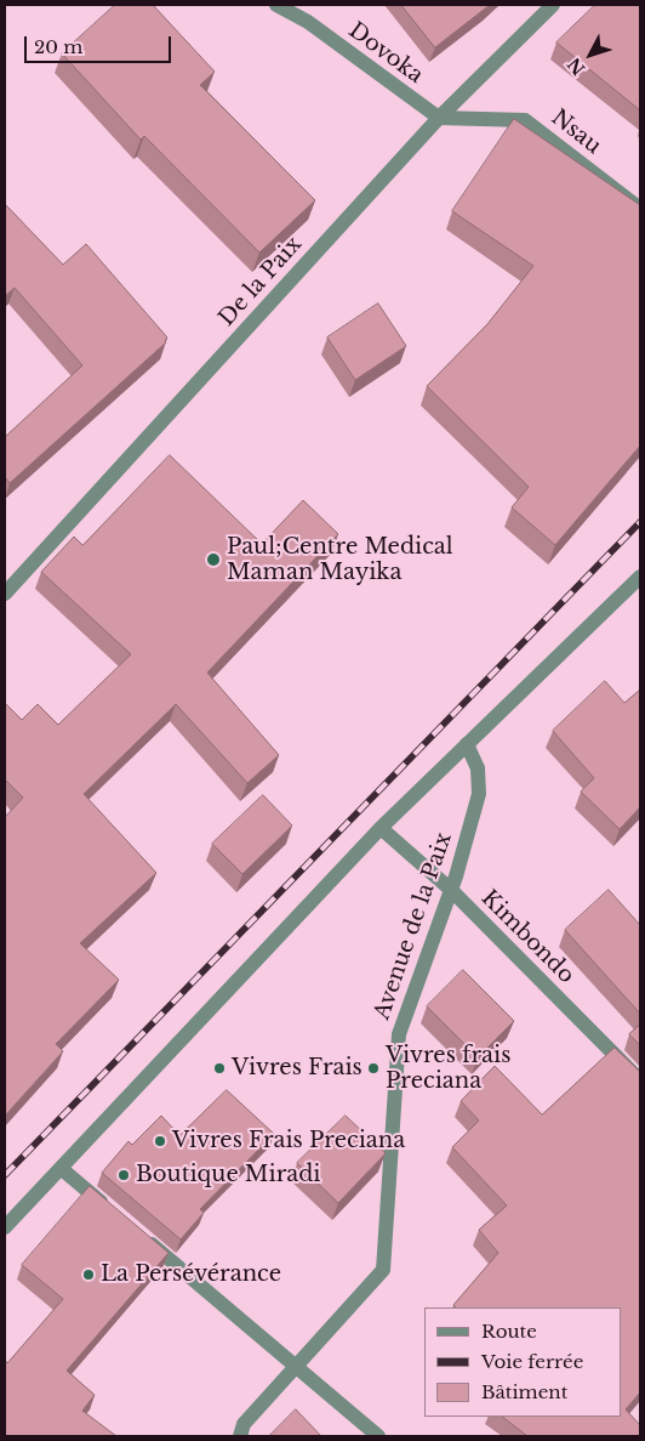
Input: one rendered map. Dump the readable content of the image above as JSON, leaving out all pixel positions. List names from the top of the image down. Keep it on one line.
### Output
{"streets":{"street":["Dovoka","Nsau","De la Paix","Avenue de la Paix","Kimbondo"]},"crossings":[["Dovoka","Nsau"],["Dovoka","De la Paix"],["Nsau","De la Paix"],["Avenue de la Paix","Kimbondo"]],"places":["Paul;Centre Medical Maman Mayika","Vivres Frais","Vivres frais Preciana","Vivres Frais Preciana","Boutique Miradi","La Persévérance"],"legend":["Route","Voie ferrée","Bâtiment"],"scale_bar":"20 m","north":"bottom left"}
